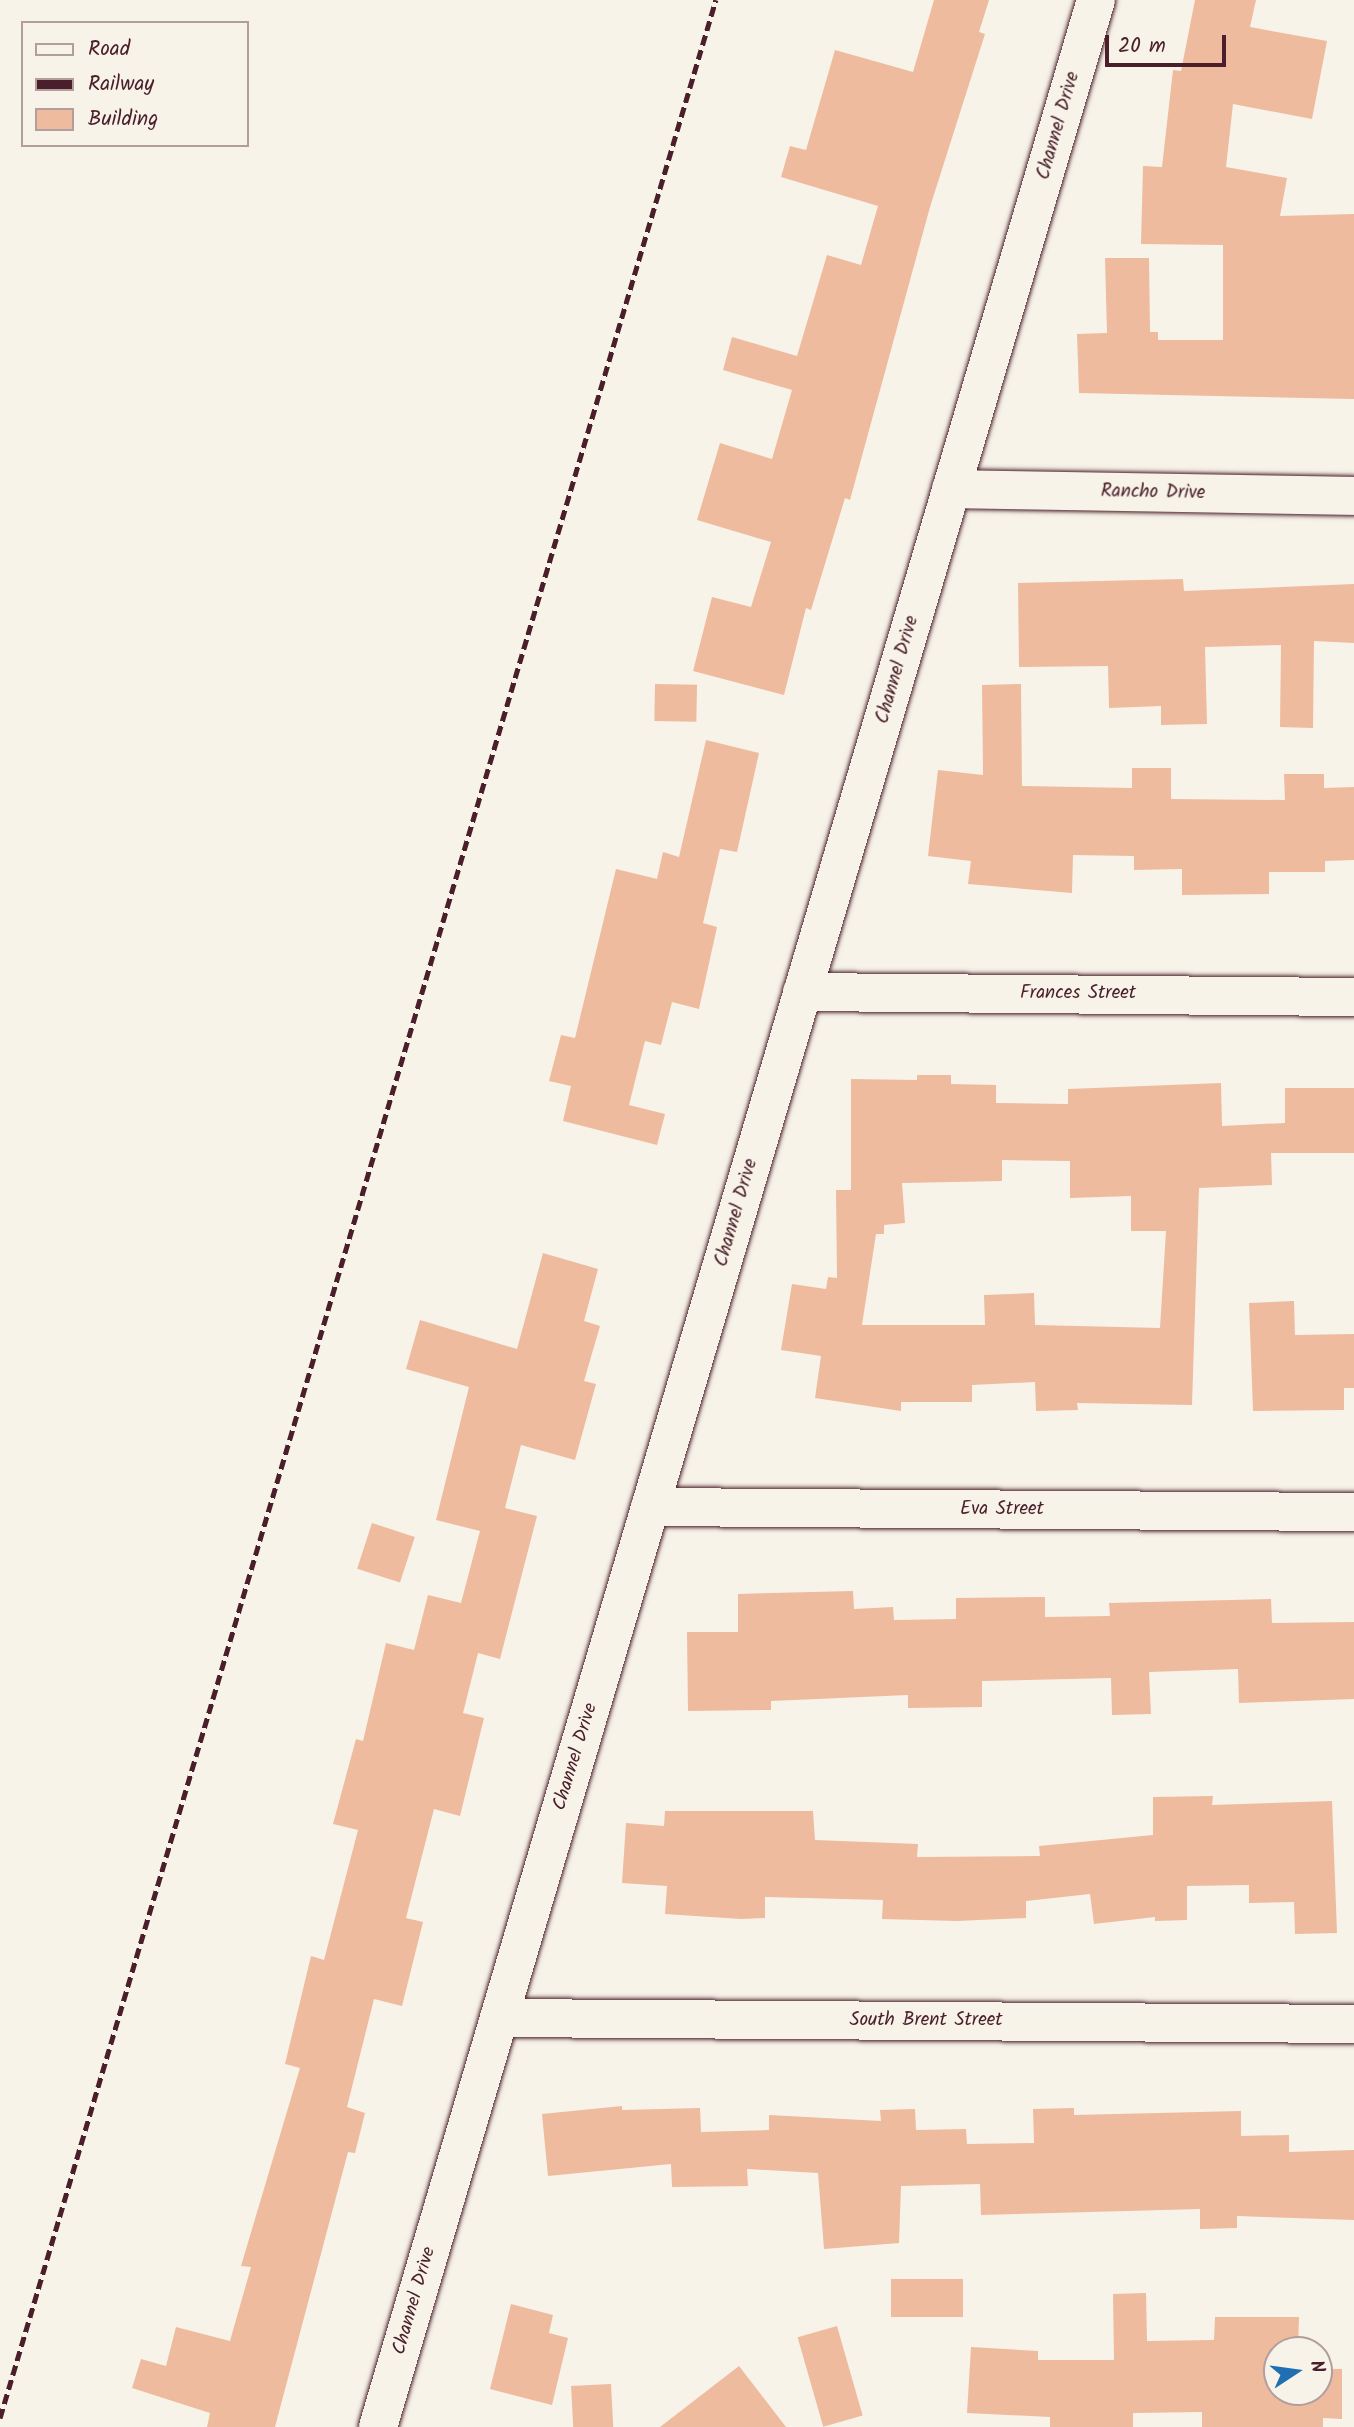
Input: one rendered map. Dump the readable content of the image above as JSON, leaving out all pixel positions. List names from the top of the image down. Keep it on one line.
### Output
{"streets":{"street":["Channel Drive","Rancho Drive","Frances Street","Eva Street","South Brent Street"]},"crossings":[["Channel Drive","Rancho Drive"],["Channel Drive","Frances Street"],["Channel Drive","Eva Street"],["Channel Drive","South Brent Street"]],"legend":["Road","Railway","Building"],"scale_bar":"20 m","north":"right"}
